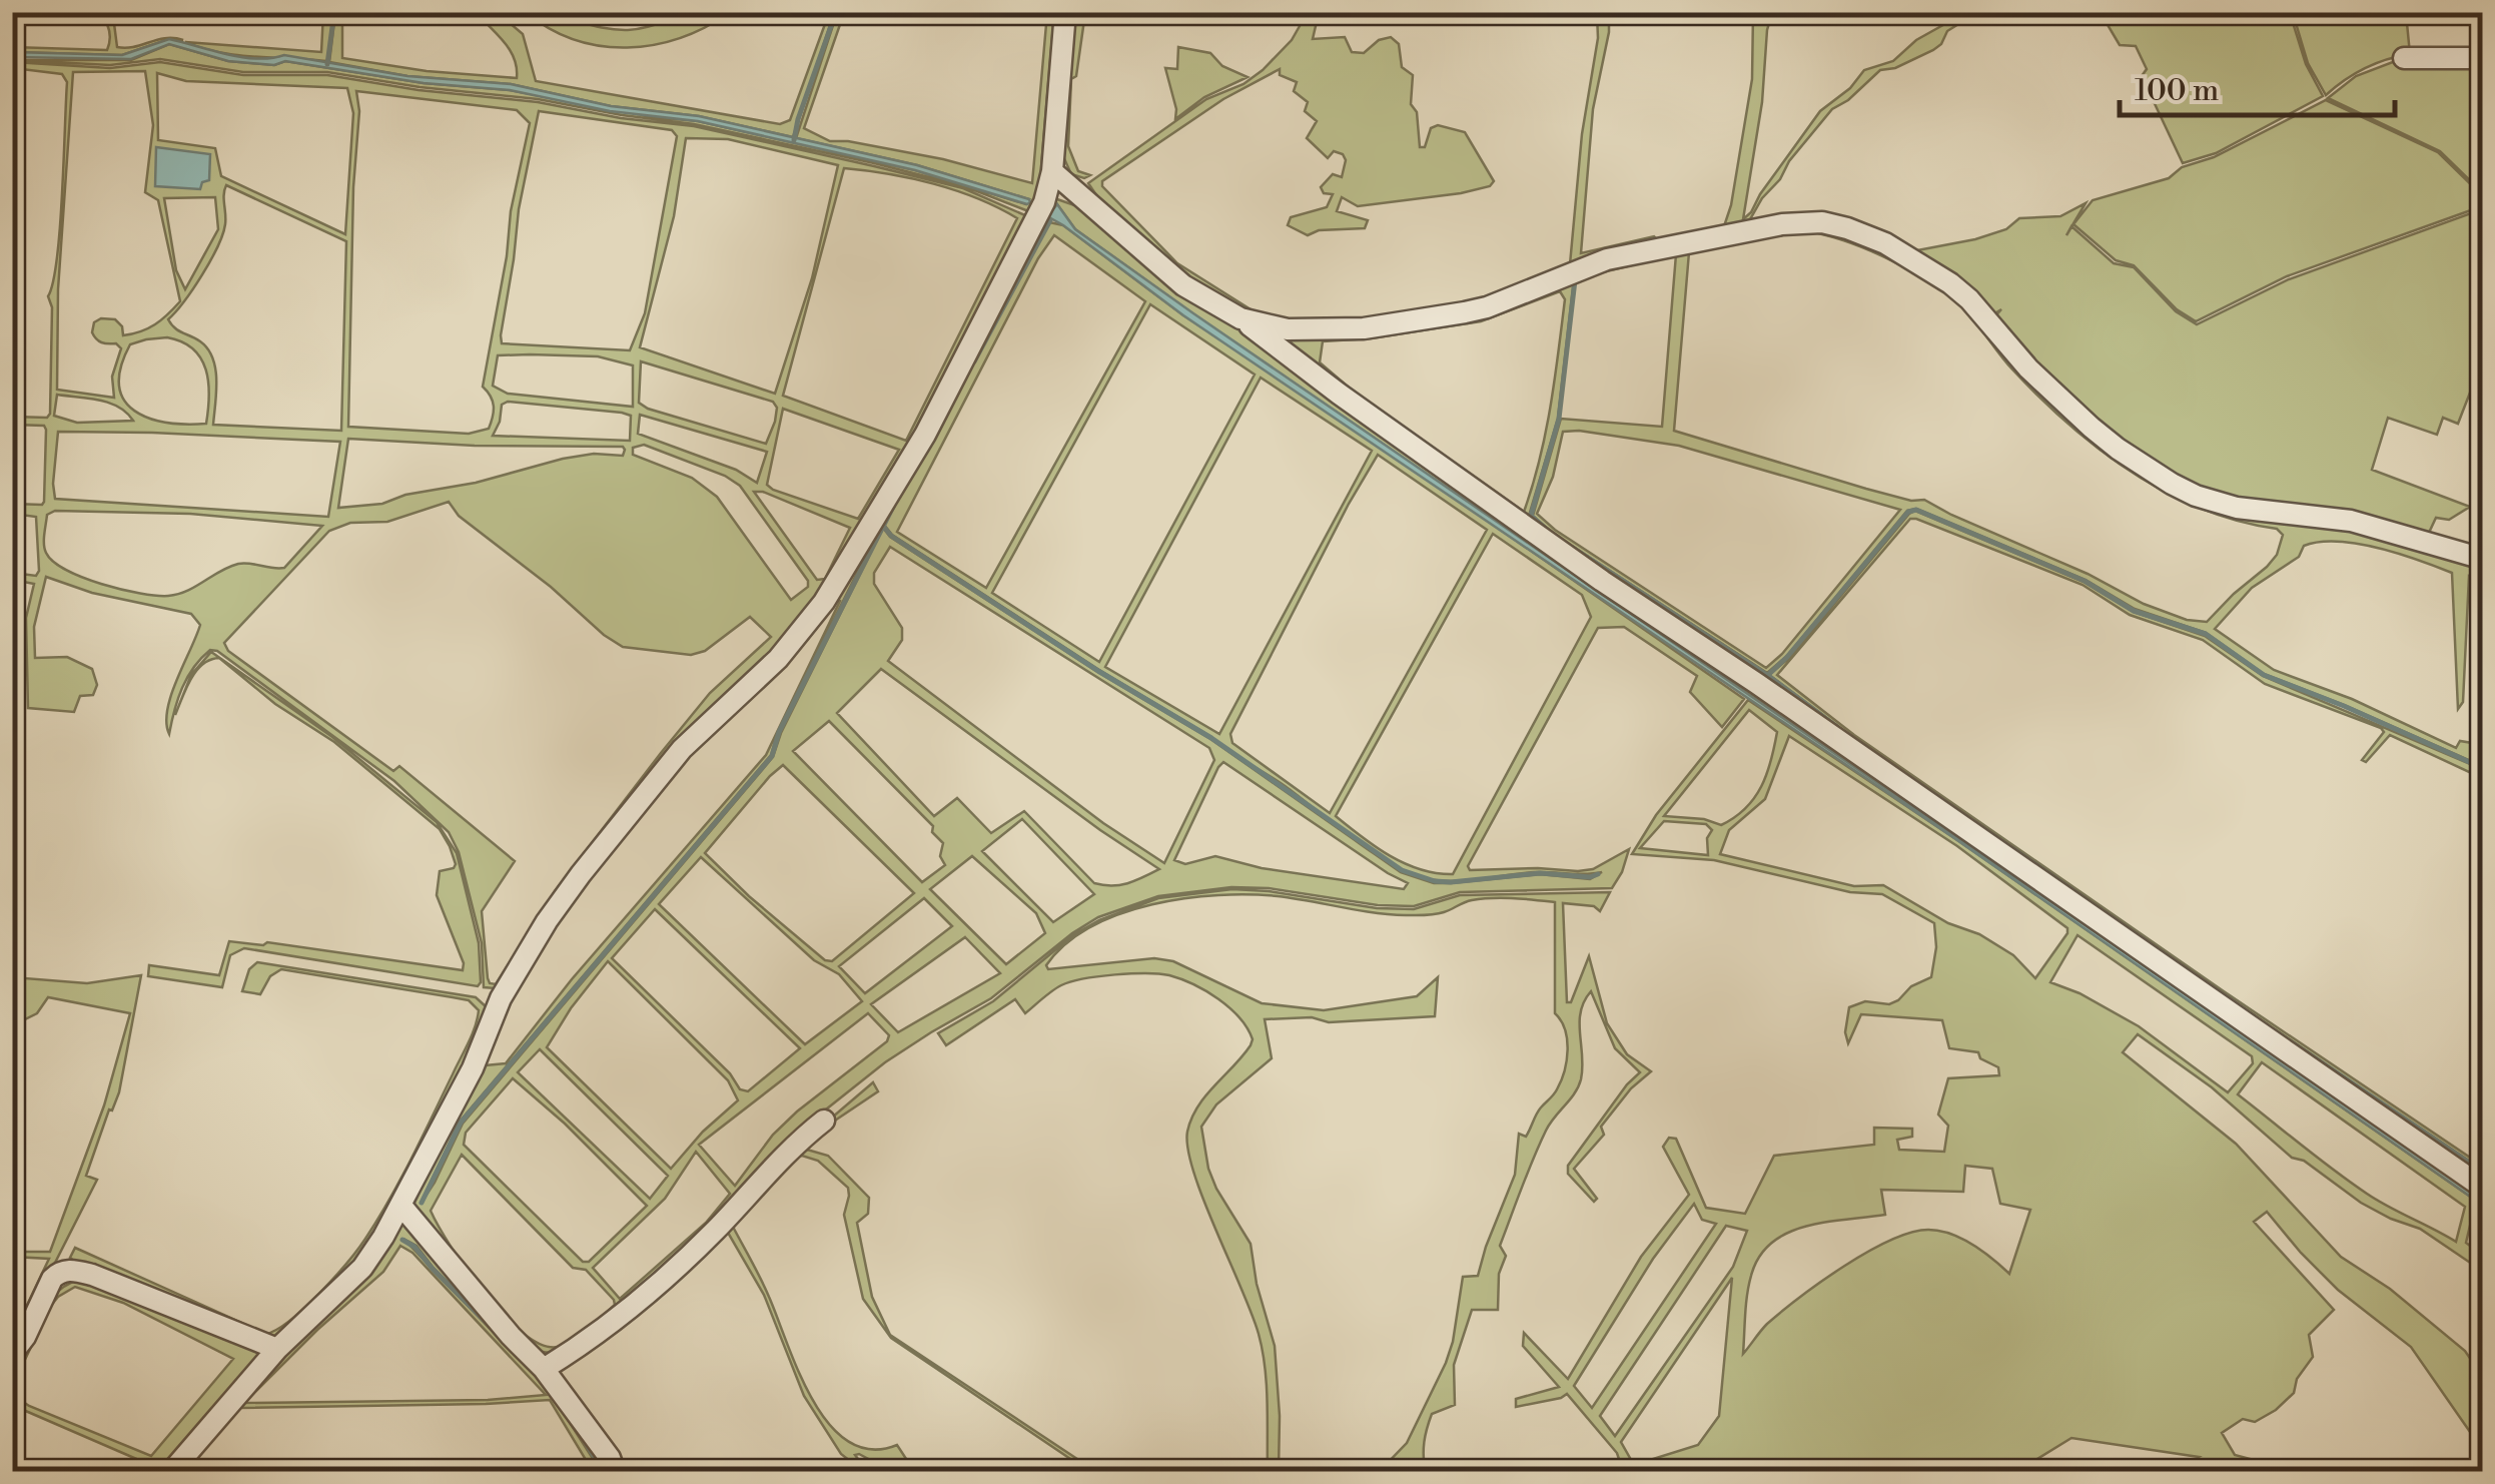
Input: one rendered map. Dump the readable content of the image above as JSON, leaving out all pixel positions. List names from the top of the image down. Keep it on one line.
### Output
{"scale_bar":"100 m"}
